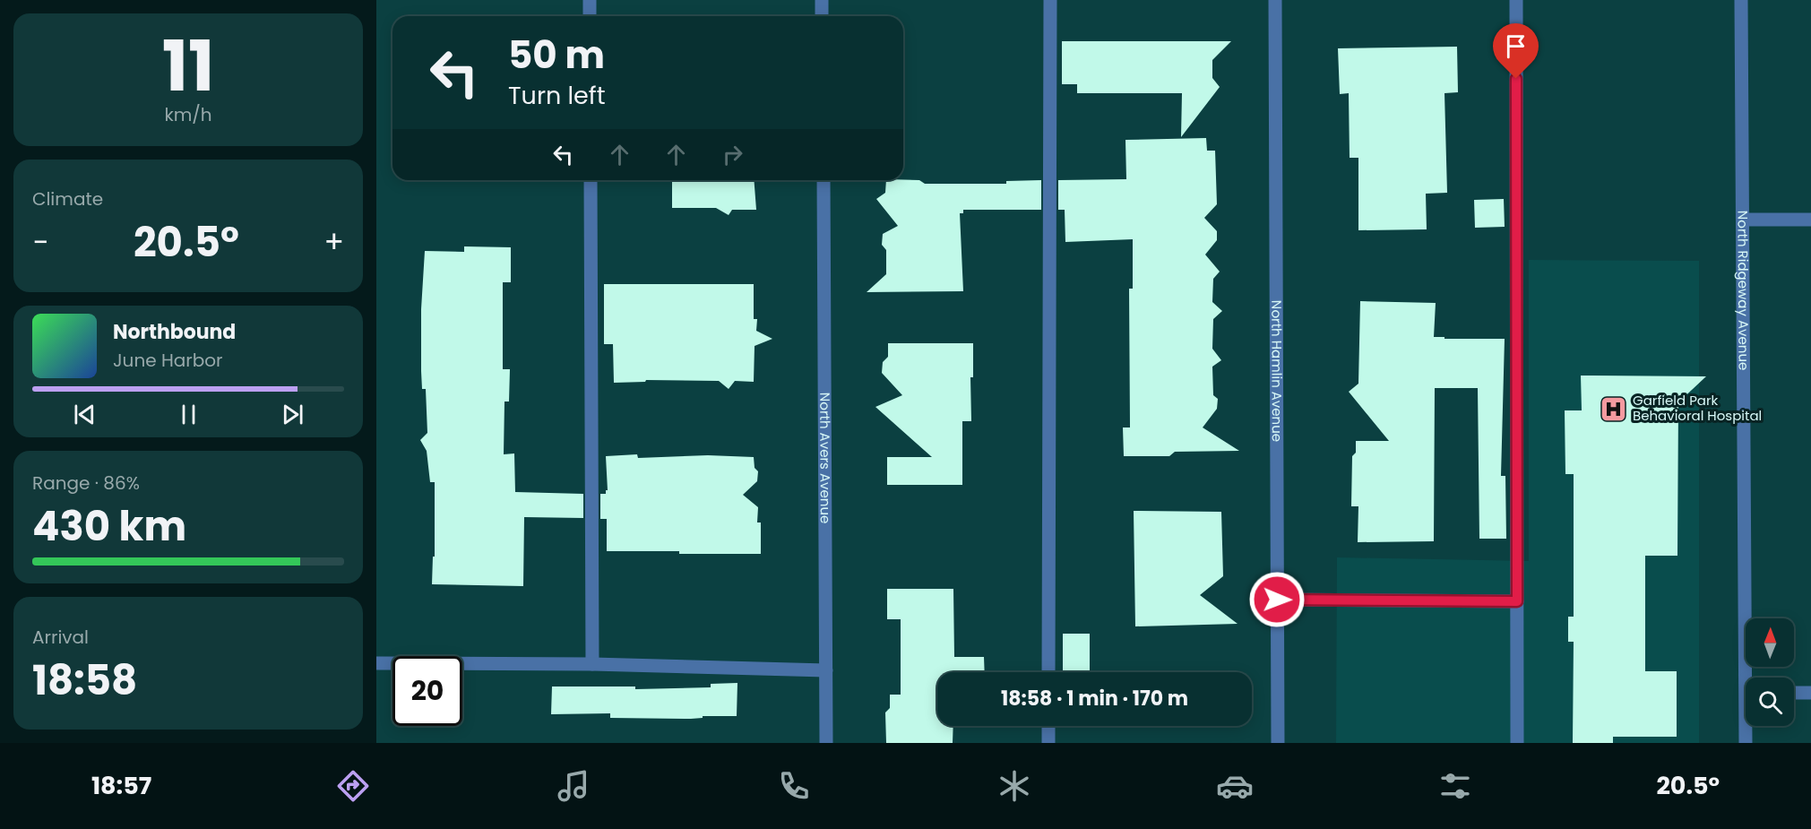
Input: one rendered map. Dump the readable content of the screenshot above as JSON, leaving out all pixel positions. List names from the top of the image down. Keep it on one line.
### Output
{"streets":{"street":["North Ridgeway Avenue","North Hamlin Avenue","North Avers Avenue"]},"places":{"hospital":["Garfield Park Behavioral Hospital"]},"north":"top","page":{"tile":[["11","km/h"],"Climate",["Range · 86%","430 km"],["Arrival","18:58"]],"turn":["50 m","Turn left"],"heat":["−","20.5°","+"],"song":["Northbound","June Harbor"],"limit":"20","trip":"18:58 · 1 min · 170 m","tabs":["18:57","20.5°"]}}
